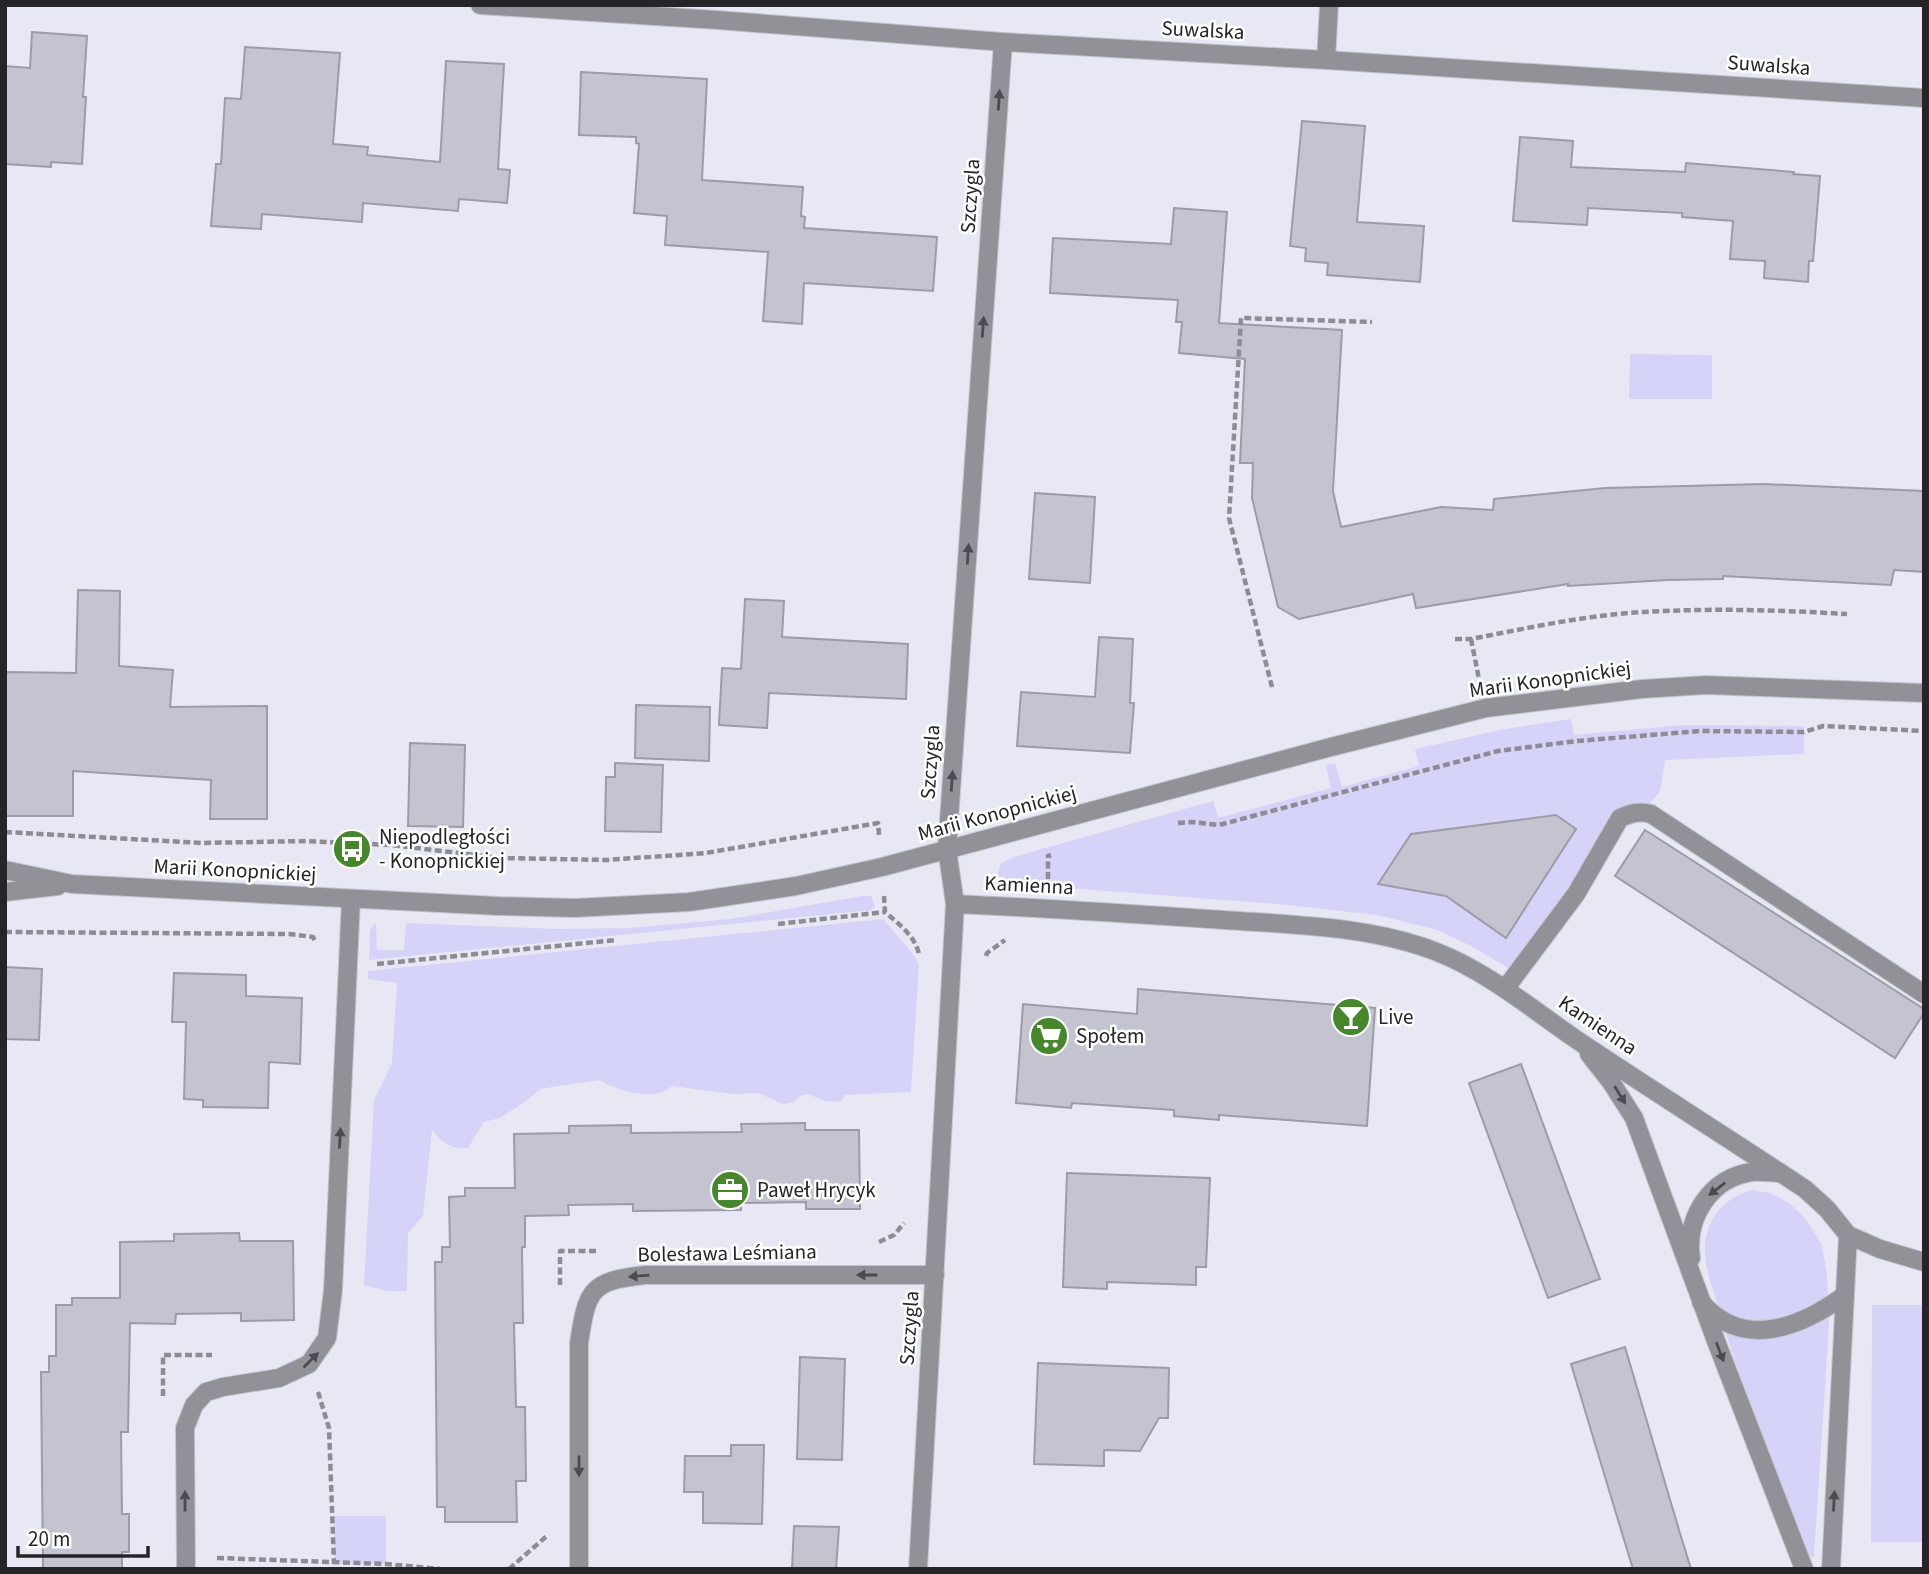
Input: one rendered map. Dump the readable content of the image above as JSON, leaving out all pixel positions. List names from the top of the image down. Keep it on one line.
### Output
{"streets":{"street":["Suwalska","Szczygla","Marii Konopnickiej","Kamienna","Bolesława Leśmiana"]},"crossings":[["Suwalska","Szczygla"],["Szczygla","Marii Konopnickiej"],["Szczygla","Kamienna"],["Szczygla","Bolesława Leśmiana"]],"one_way":["Szczygla"],"places":{"bus stop":["Niepodległości - Konopnickiej"],"bar":["Live"],"supermarket":["Społem"],"office":["Paweł Hrycyk"]},"scale_bar":"20 m"}
